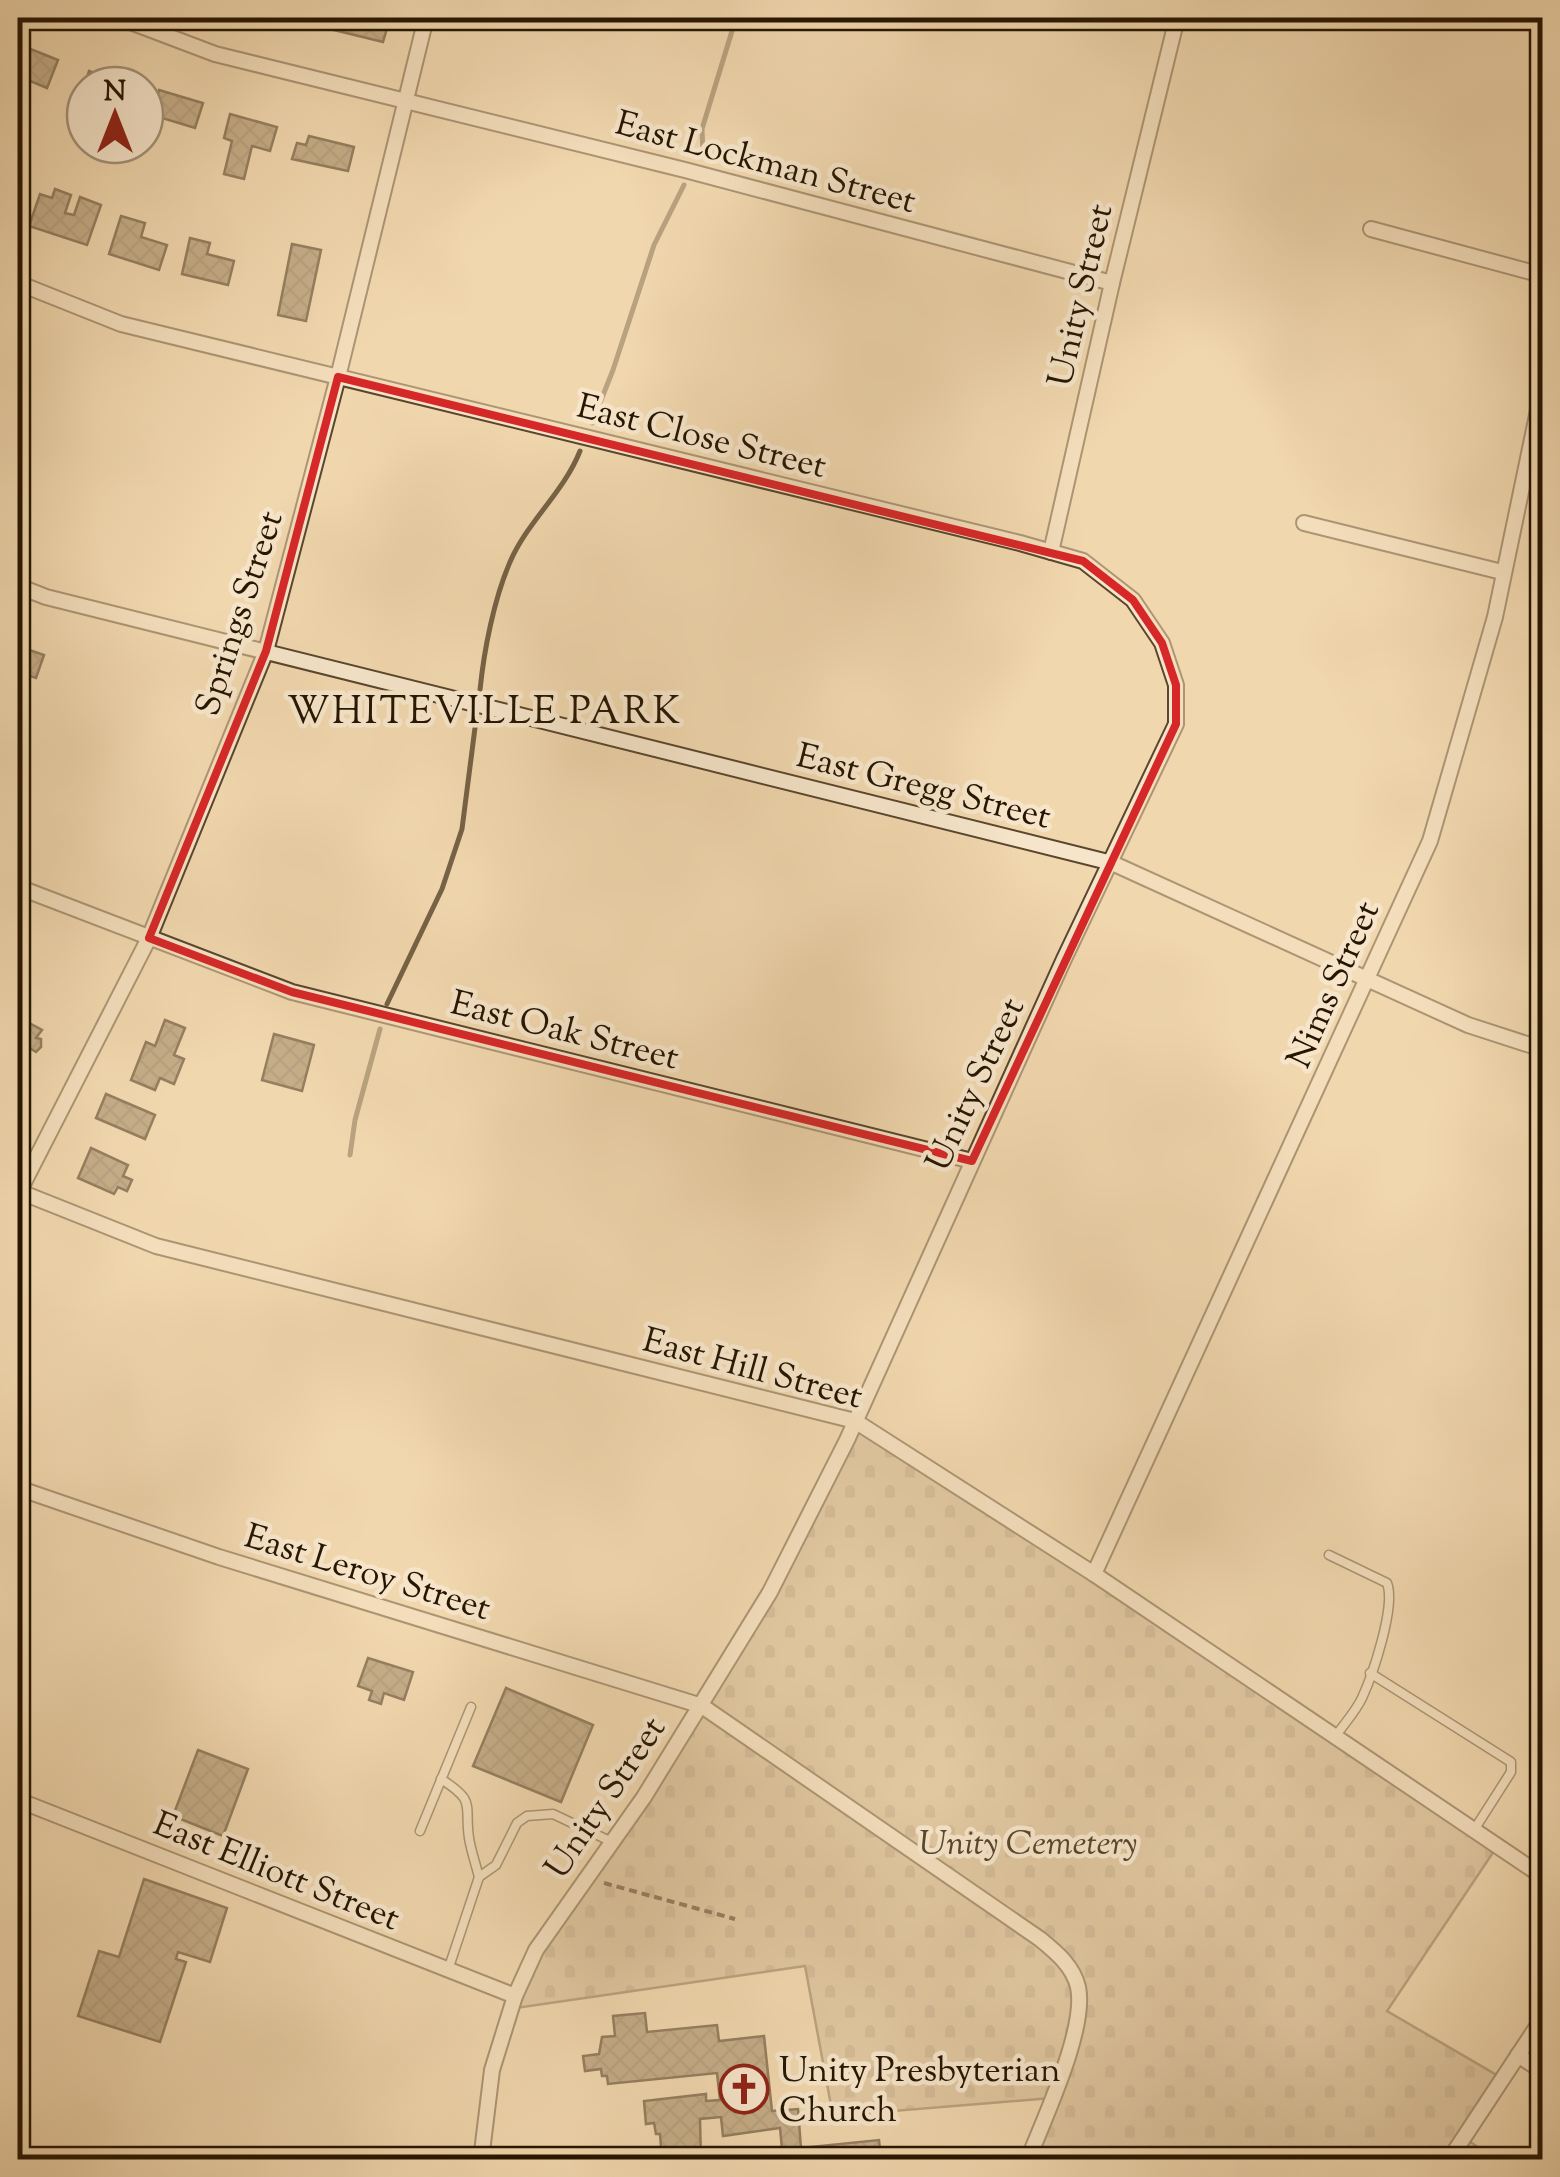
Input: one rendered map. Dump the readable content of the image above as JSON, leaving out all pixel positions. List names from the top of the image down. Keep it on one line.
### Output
{"streets":{"street":["East Lockman Street","Unity Street","East Close Street","Springs Street","East Gregg Street","Nims Street","East Oak Street","East Hill Street","East Leroy Street","East Elliott Street"]},"crossings":[["East Lockman Street","Unity Street"],["East Lockman Street","Springs Street"],["Unity Street","East Close Street"],["Unity Street","East Gregg Street"],["Unity Street","East Oak Street"],["Unity Street","East Hill Street"],["Unity Street","East Leroy Street"],["Unity Street","East Elliott Street"],["East Close Street","Springs Street"],["Springs Street","East Gregg Street"],["Springs Street","East Oak Street"],["Springs Street","East Hill Street"],["East Gregg Street","Nims Street"],["Nims Street","East Hill Street"]],"districts":["WHITEVILLE PARK"],"parks":["Unity Cemetery"],"places":{"church":["Unity Presbyterian Church"]},"north":"top"}
